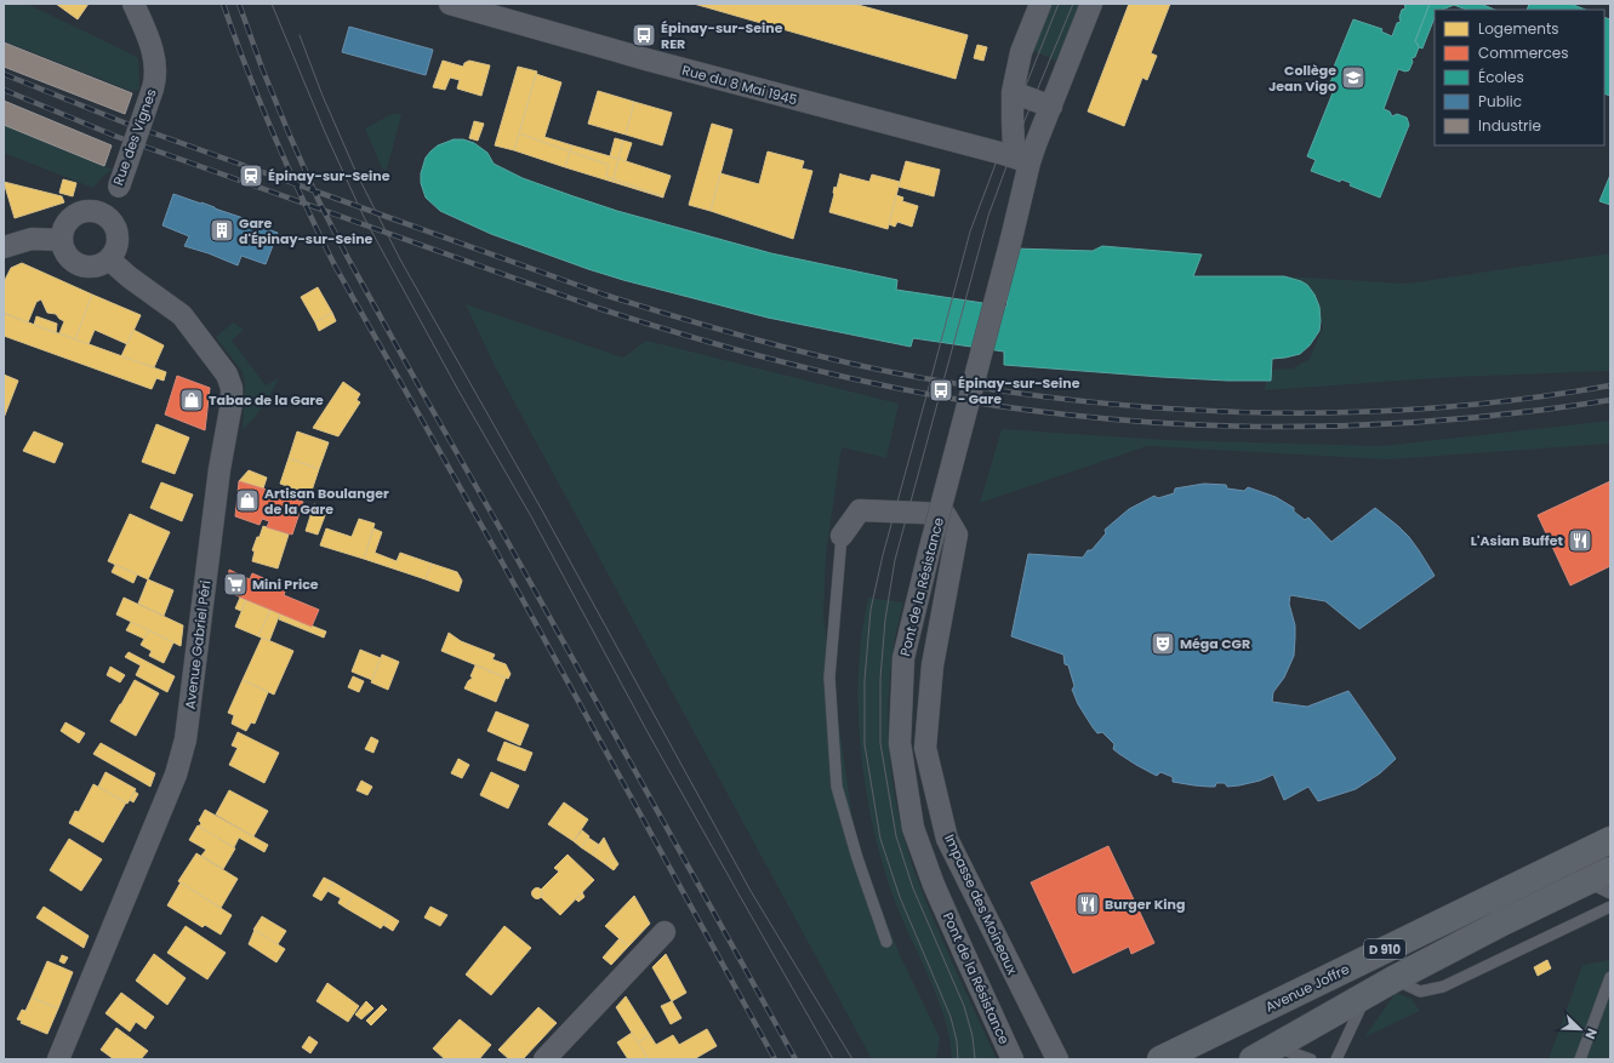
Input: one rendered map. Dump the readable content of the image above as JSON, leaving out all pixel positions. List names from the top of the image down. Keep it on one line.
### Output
{"streets":{"main road":["D 910","Avenue Joffre"],"street":["Rue du 8 Mai 1945","Rue des Vignes","Pont de la Résistance","Avenue Gabriel Péri","Impasse des Moineaux"]},"crossings":[["Rue du 8 Mai 1945","Pont de la Résistance"],["Rue des Vignes","Avenue Gabriel Péri"]],"places":{"bus stop":["Épinay-sur-Seine RER","Épinay-sur-Seine - Gare"],"school or university":["Collège Jean Vigo"],"station":["Épinay-sur-Seine"],"building":["Gare d'Épinay-sur-Seine"],"shop":["Tabac de la Gare","Artisan Boulanger de la Gare"],"restaurant":["L'Asian Buffet","Burger King"],"supermarket":["Mini Price"],"theatre":["Méga CGR"]},"legend":["Logements","Commerces","Écoles","Public","Industrie"],"north":"bottom right"}
